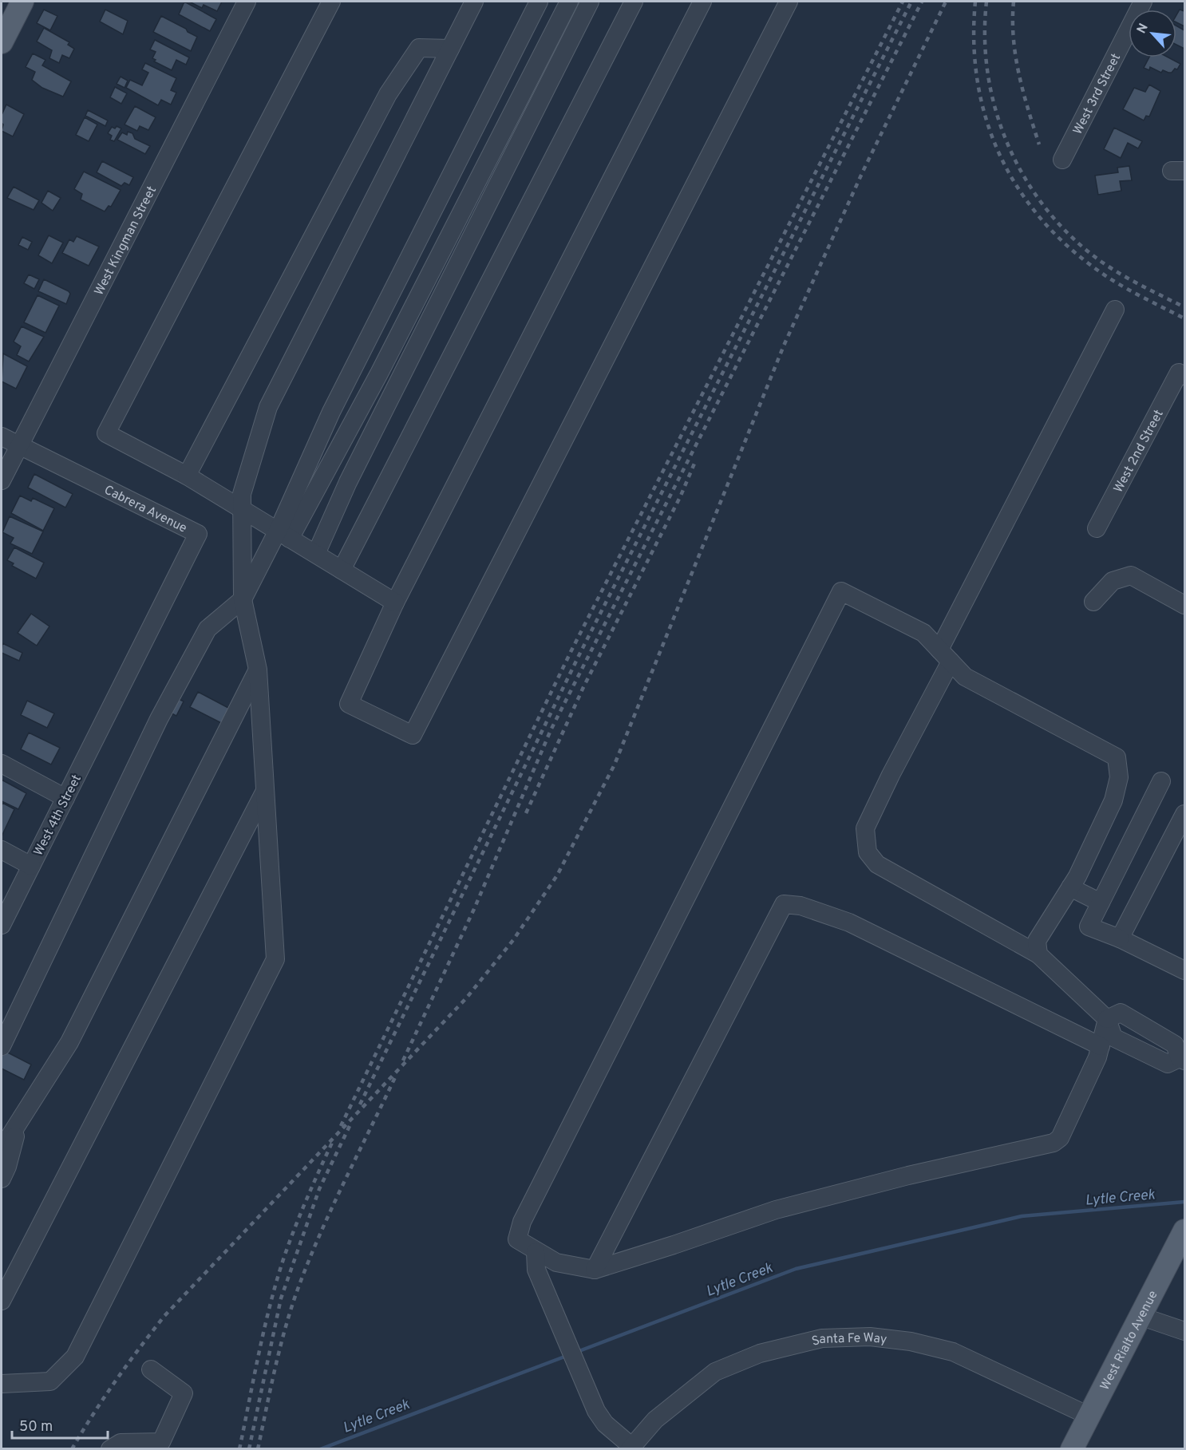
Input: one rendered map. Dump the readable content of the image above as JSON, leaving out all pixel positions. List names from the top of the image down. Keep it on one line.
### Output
{"streets":{"main road":["West Rialto Avenue"],"street":["West 3rd Street","West Kingman Street","West 2nd Street","Cabrera Avenue","West 4th Street","Santa Fe Way"]},"crossings":[["West Kingman Street","Cabrera Avenue"],["Cabrera Avenue","West 4th Street"],["West Rialto Avenue","Santa Fe Way"]],"water":["Lytle Creek"],"scale_bar":"50 m","north":"top left"}
